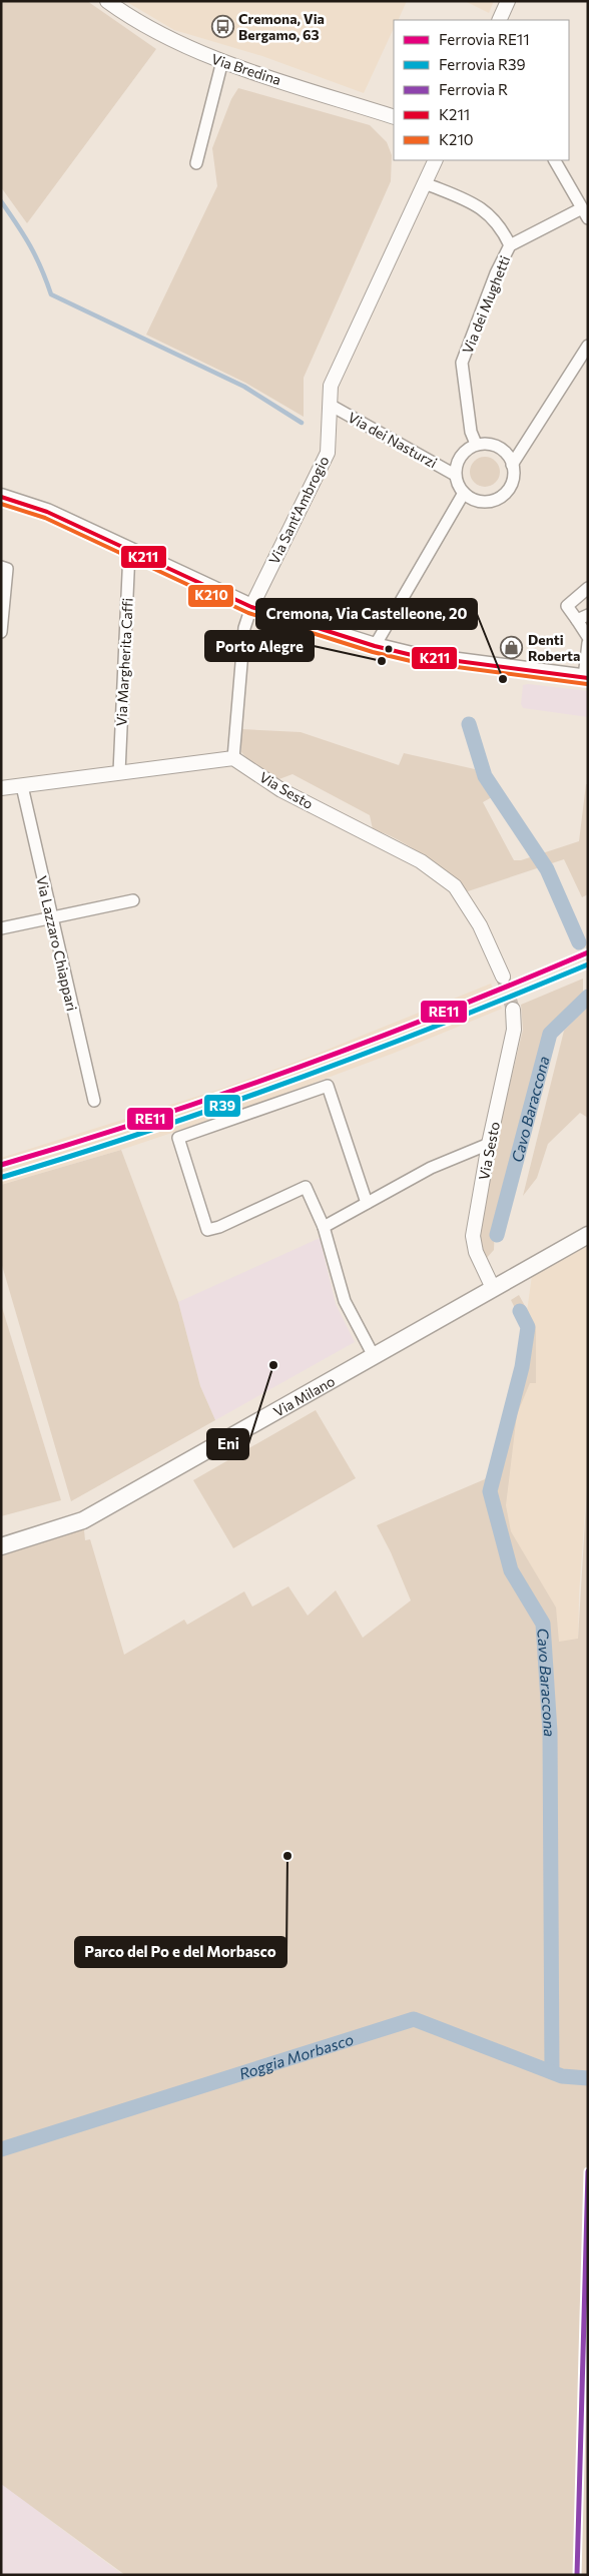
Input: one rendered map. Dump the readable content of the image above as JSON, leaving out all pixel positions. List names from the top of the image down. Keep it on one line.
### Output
{"streets":{"main road":["Via Milano"],"street":["Via Bredina","Via dei Mughetti","Via dei Nasturzi","Via Sant'Ambrogio","Via Margherita Caffi","Via Sesto","Via Lazzaro Chiappari"]},"crossings":[["Via dei Mughetti","Via dei Nasturzi"],["Via dei Nasturzi","Via Sant'Ambrogio"],["Via Sant'Ambrogio","Via Sesto"],["Via Sesto","Via Milano"]],"water":["Cavo Baraccona","Roggia Morbasco"],"places":{"bus stop":["Cremona, Via Bergamo, 63"],"shop":["Denti Roberta"],"other":["Porto Alegre","Cremona, Via Castelleone, 20","Eni","Parco del Po e del Morbasco"]},"lines":["transit line K211","transit line K210","rail line RE11","rail line R39","rail line R"],"legend":["Ferrovia RE11","Ferrovia R39","Ferrovia R","K211","K210"]}
